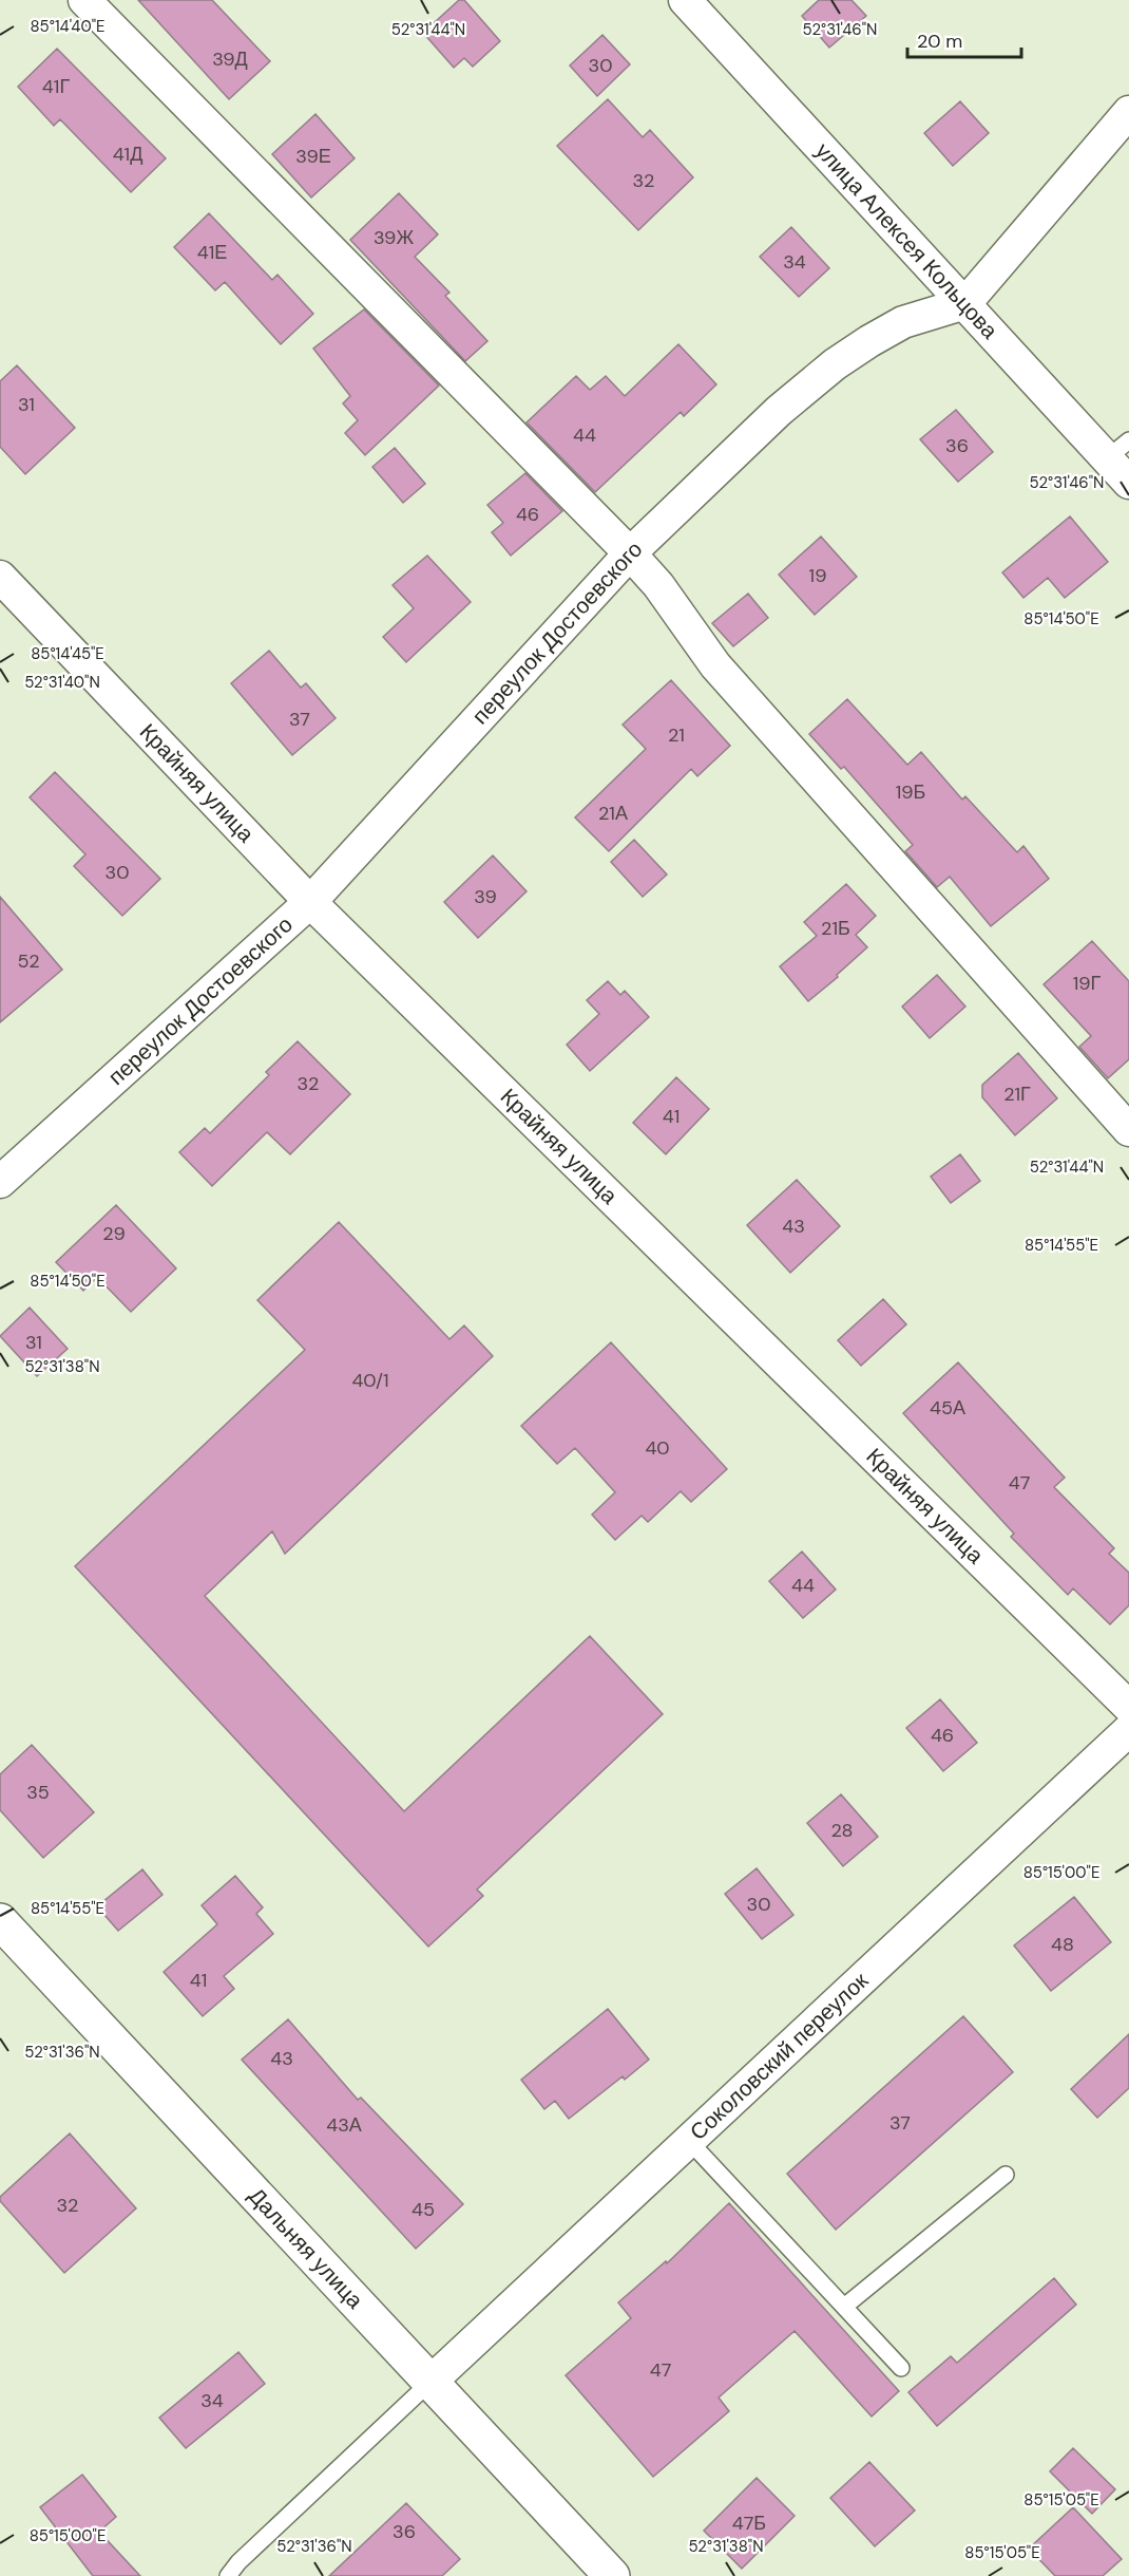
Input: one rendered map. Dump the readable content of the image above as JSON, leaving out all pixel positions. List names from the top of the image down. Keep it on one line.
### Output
{"streets":{"main road":["Дальняя улица"],"street":["улица Алексея Кольцова","переулок Достоевского","Крайняя улица","Соколовский переулок"]},"crossings":[["улица Алексея Кольцова","переулок Достоевского"],["переулок Достоевского","Крайняя улица"],["Соколовский переулок","Дальняя улица"]],"house_numbers":["39Д","30","41Г","41Д","39Е","32","39Ж","41Е","34","31","44","36","46","19","37","21","19Б","21А","30","39","21Б","52","19Г","32","21Г","41","43","29","31","40/1","45А","40","47","44","46","35","28","30","48","41","43","37","43А","32","45","47","34","47Б","36"],"scale_bar":"20 m","coordinates":["85°14'40\"E","52°31'46\"N","52°31'44\"N","85°14'50\"E","85°14'45\"E","52°31'40\"N","85°14'55\"E","52°31'38\"N","85°15'00\"E","52°31'36\"N","85°15'05\"E"]}
